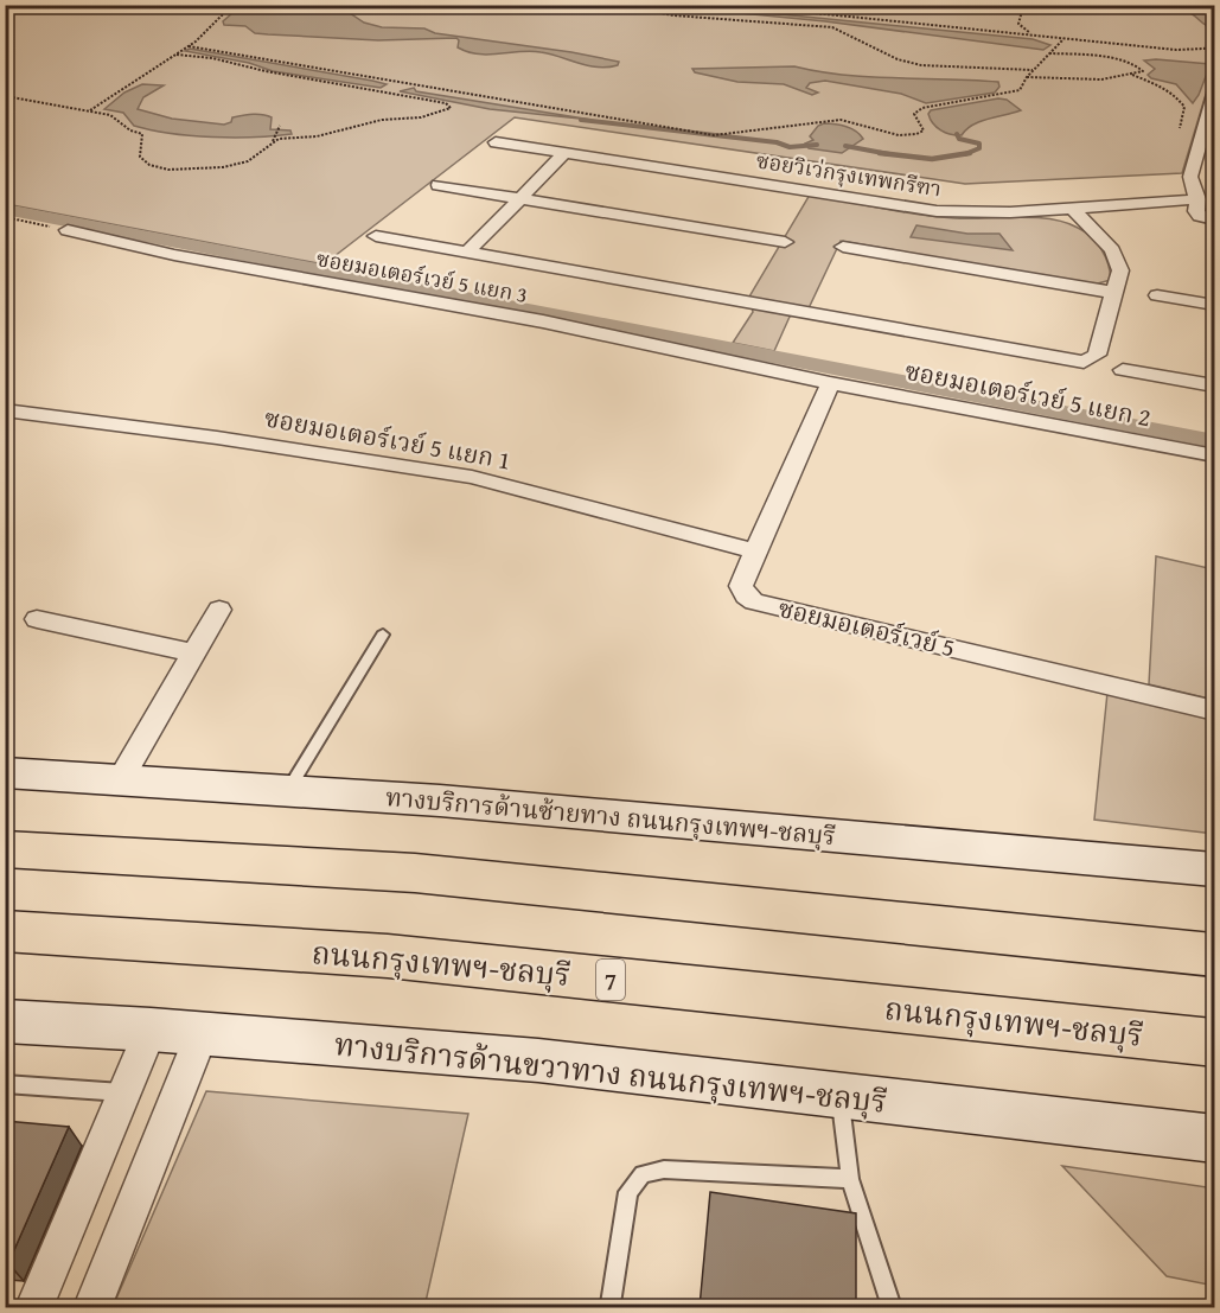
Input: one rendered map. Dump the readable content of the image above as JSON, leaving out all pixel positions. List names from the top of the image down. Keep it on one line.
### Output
{"streets":{"highway":["ถนนกรุงเทพฯ-ชลบุรี","7"],"main road":["ทางบริการด้านซ้ายทาง ถนนกรุงเทพฯ-ชลบุรี","ทางบริการด้านขวาทาง ถนนกรุงเทพฯ-ชลบุรี"],"street":["ซอยวิเว่กรุงเทพกรีฑา","ซอยมอเตอร์เวย์ 5 แยก 3","ซอยมอเตอร์เวย์ 5 แยก 2","ซอยมอเตอร์เวย์ 5 แยก 1","ซอยมอเตอร์เวย์ 5"]},"crossings":[["ซอยมอเตอร์เวย์ 5 แยก 3","ซอยมอเตอร์เวย์ 5 แยก 2"],["ซอยมอเตอร์เวย์ 5 แยก 3","ซอยมอเตอร์เวย์ 5"],["ซอยมอเตอร์เวย์ 5 แยก 2","ซอยมอเตอร์เวย์ 5"],["ซอยมอเตอร์เวย์ 5 แยก 1","ซอยมอเตอร์เวย์ 5"]]}
